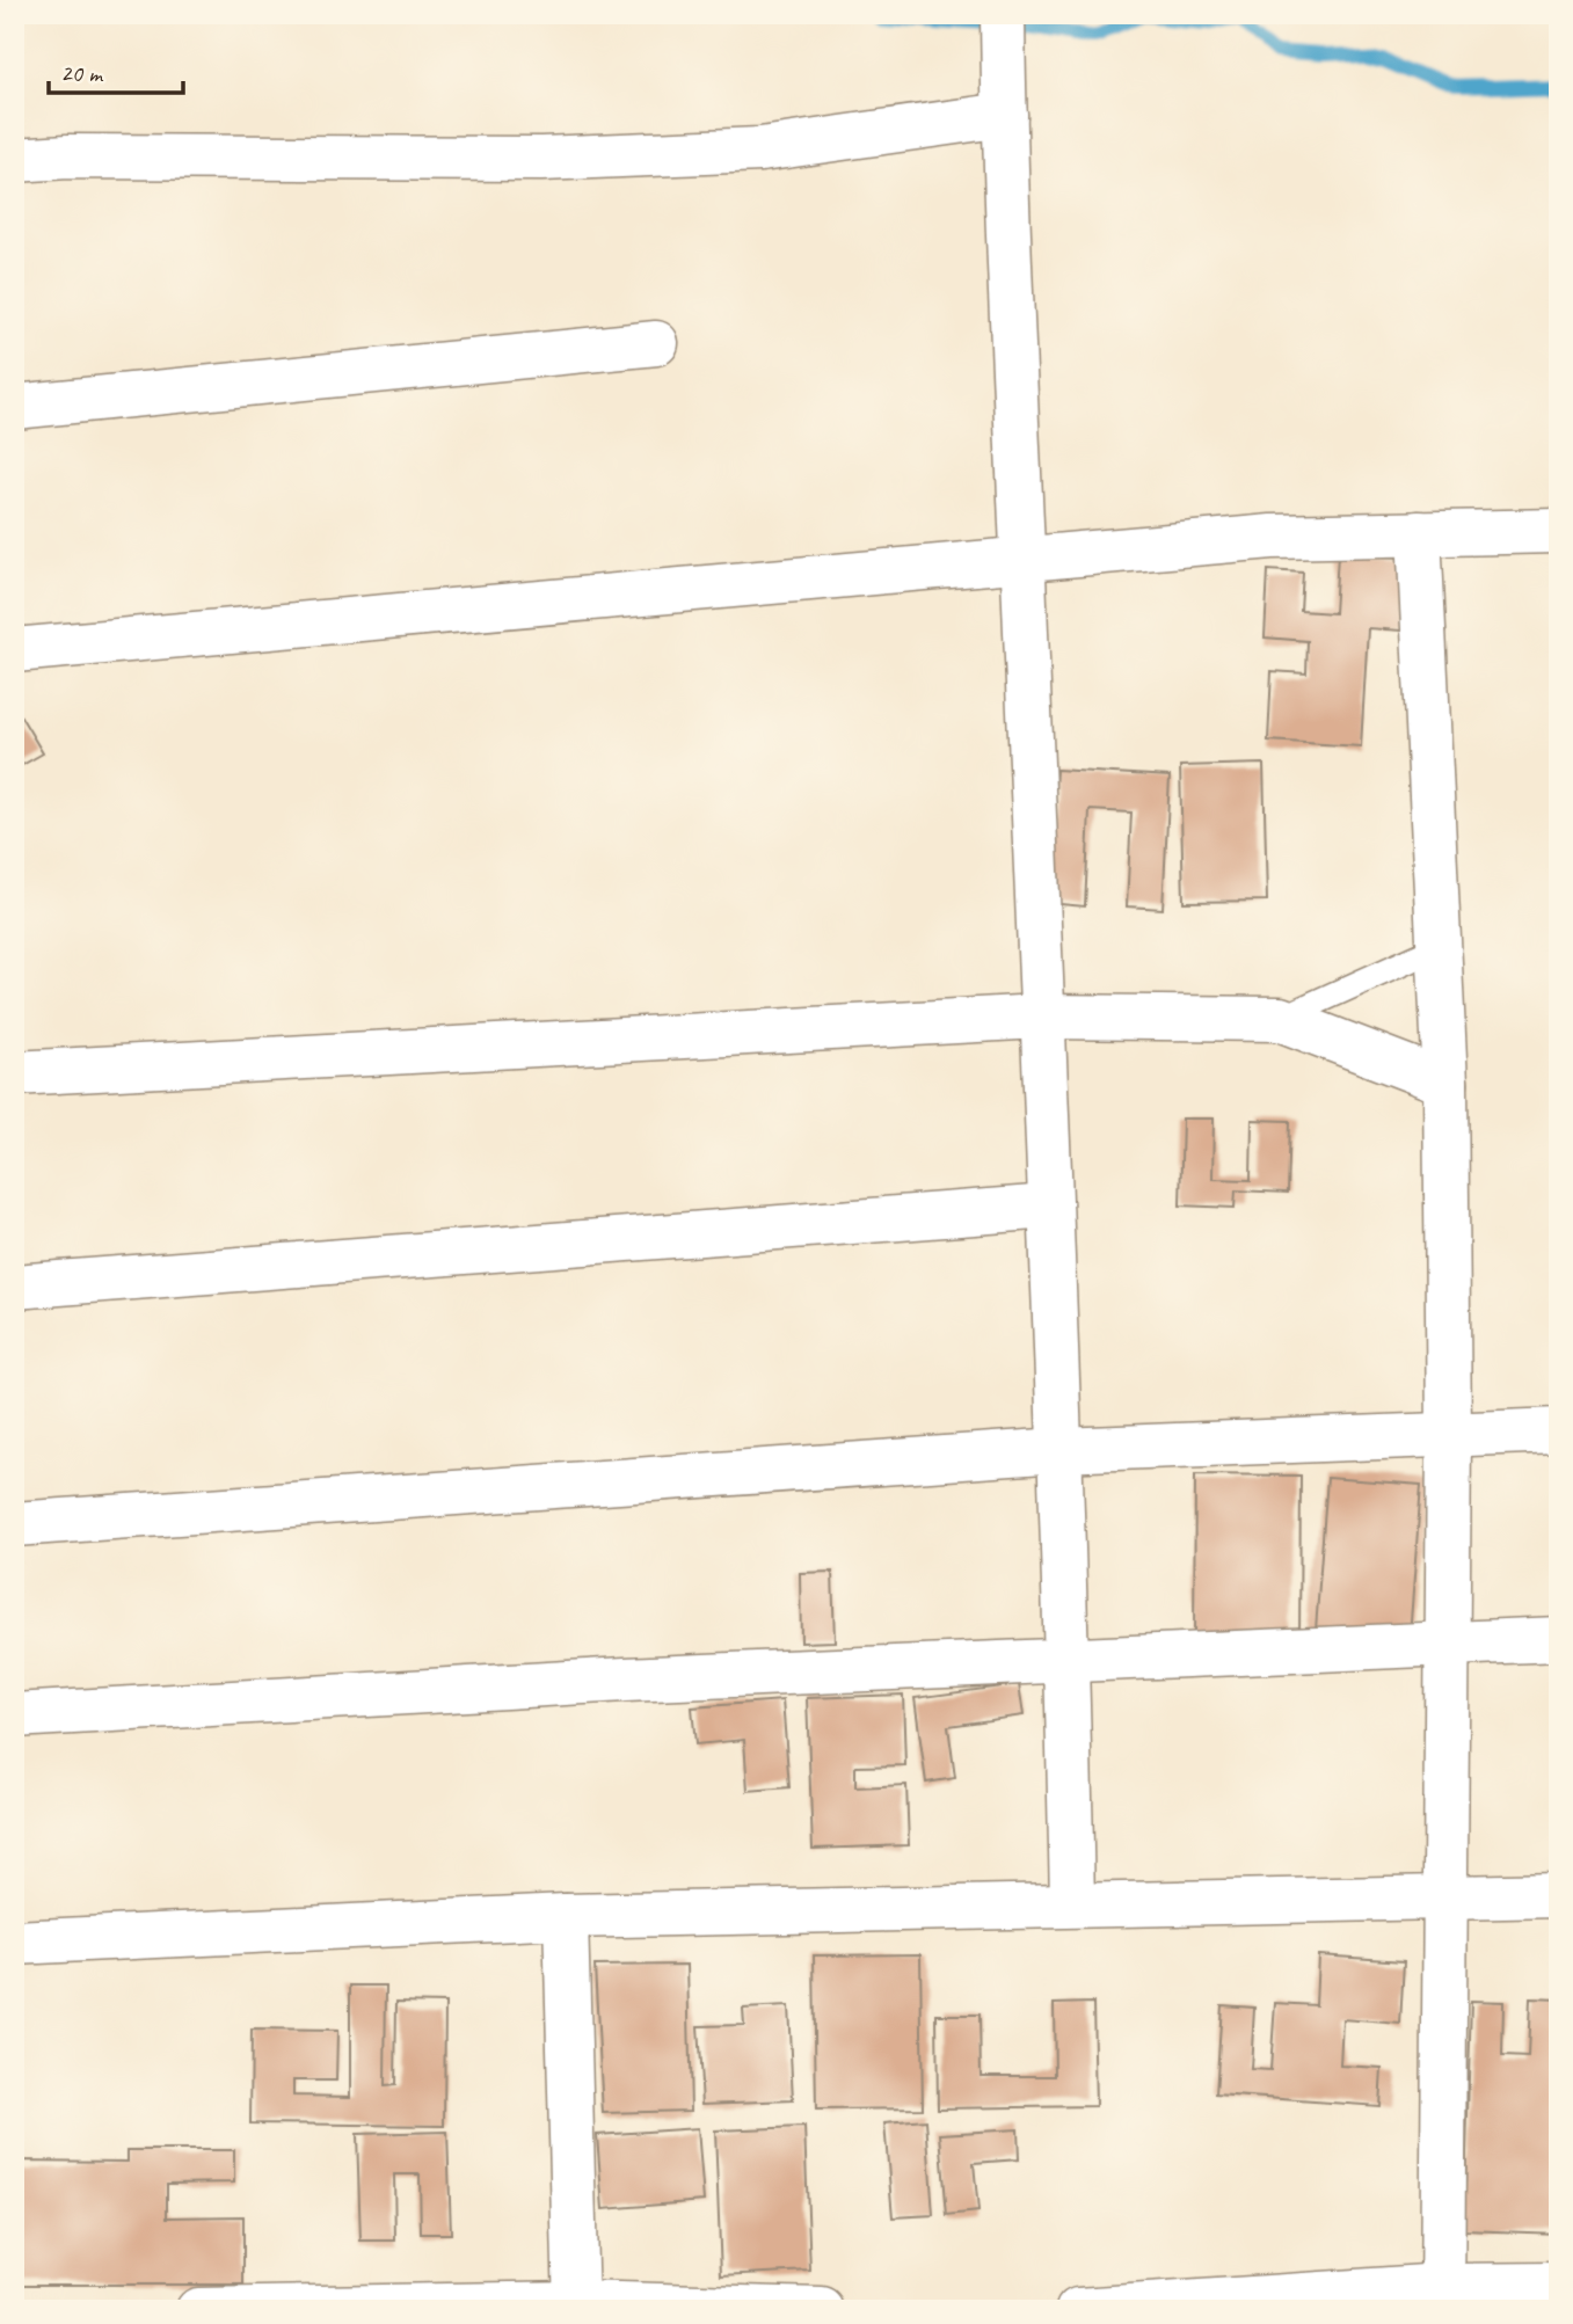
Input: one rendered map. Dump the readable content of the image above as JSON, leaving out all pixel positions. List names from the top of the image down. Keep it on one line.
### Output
{"scale_bar":"20 m"}
